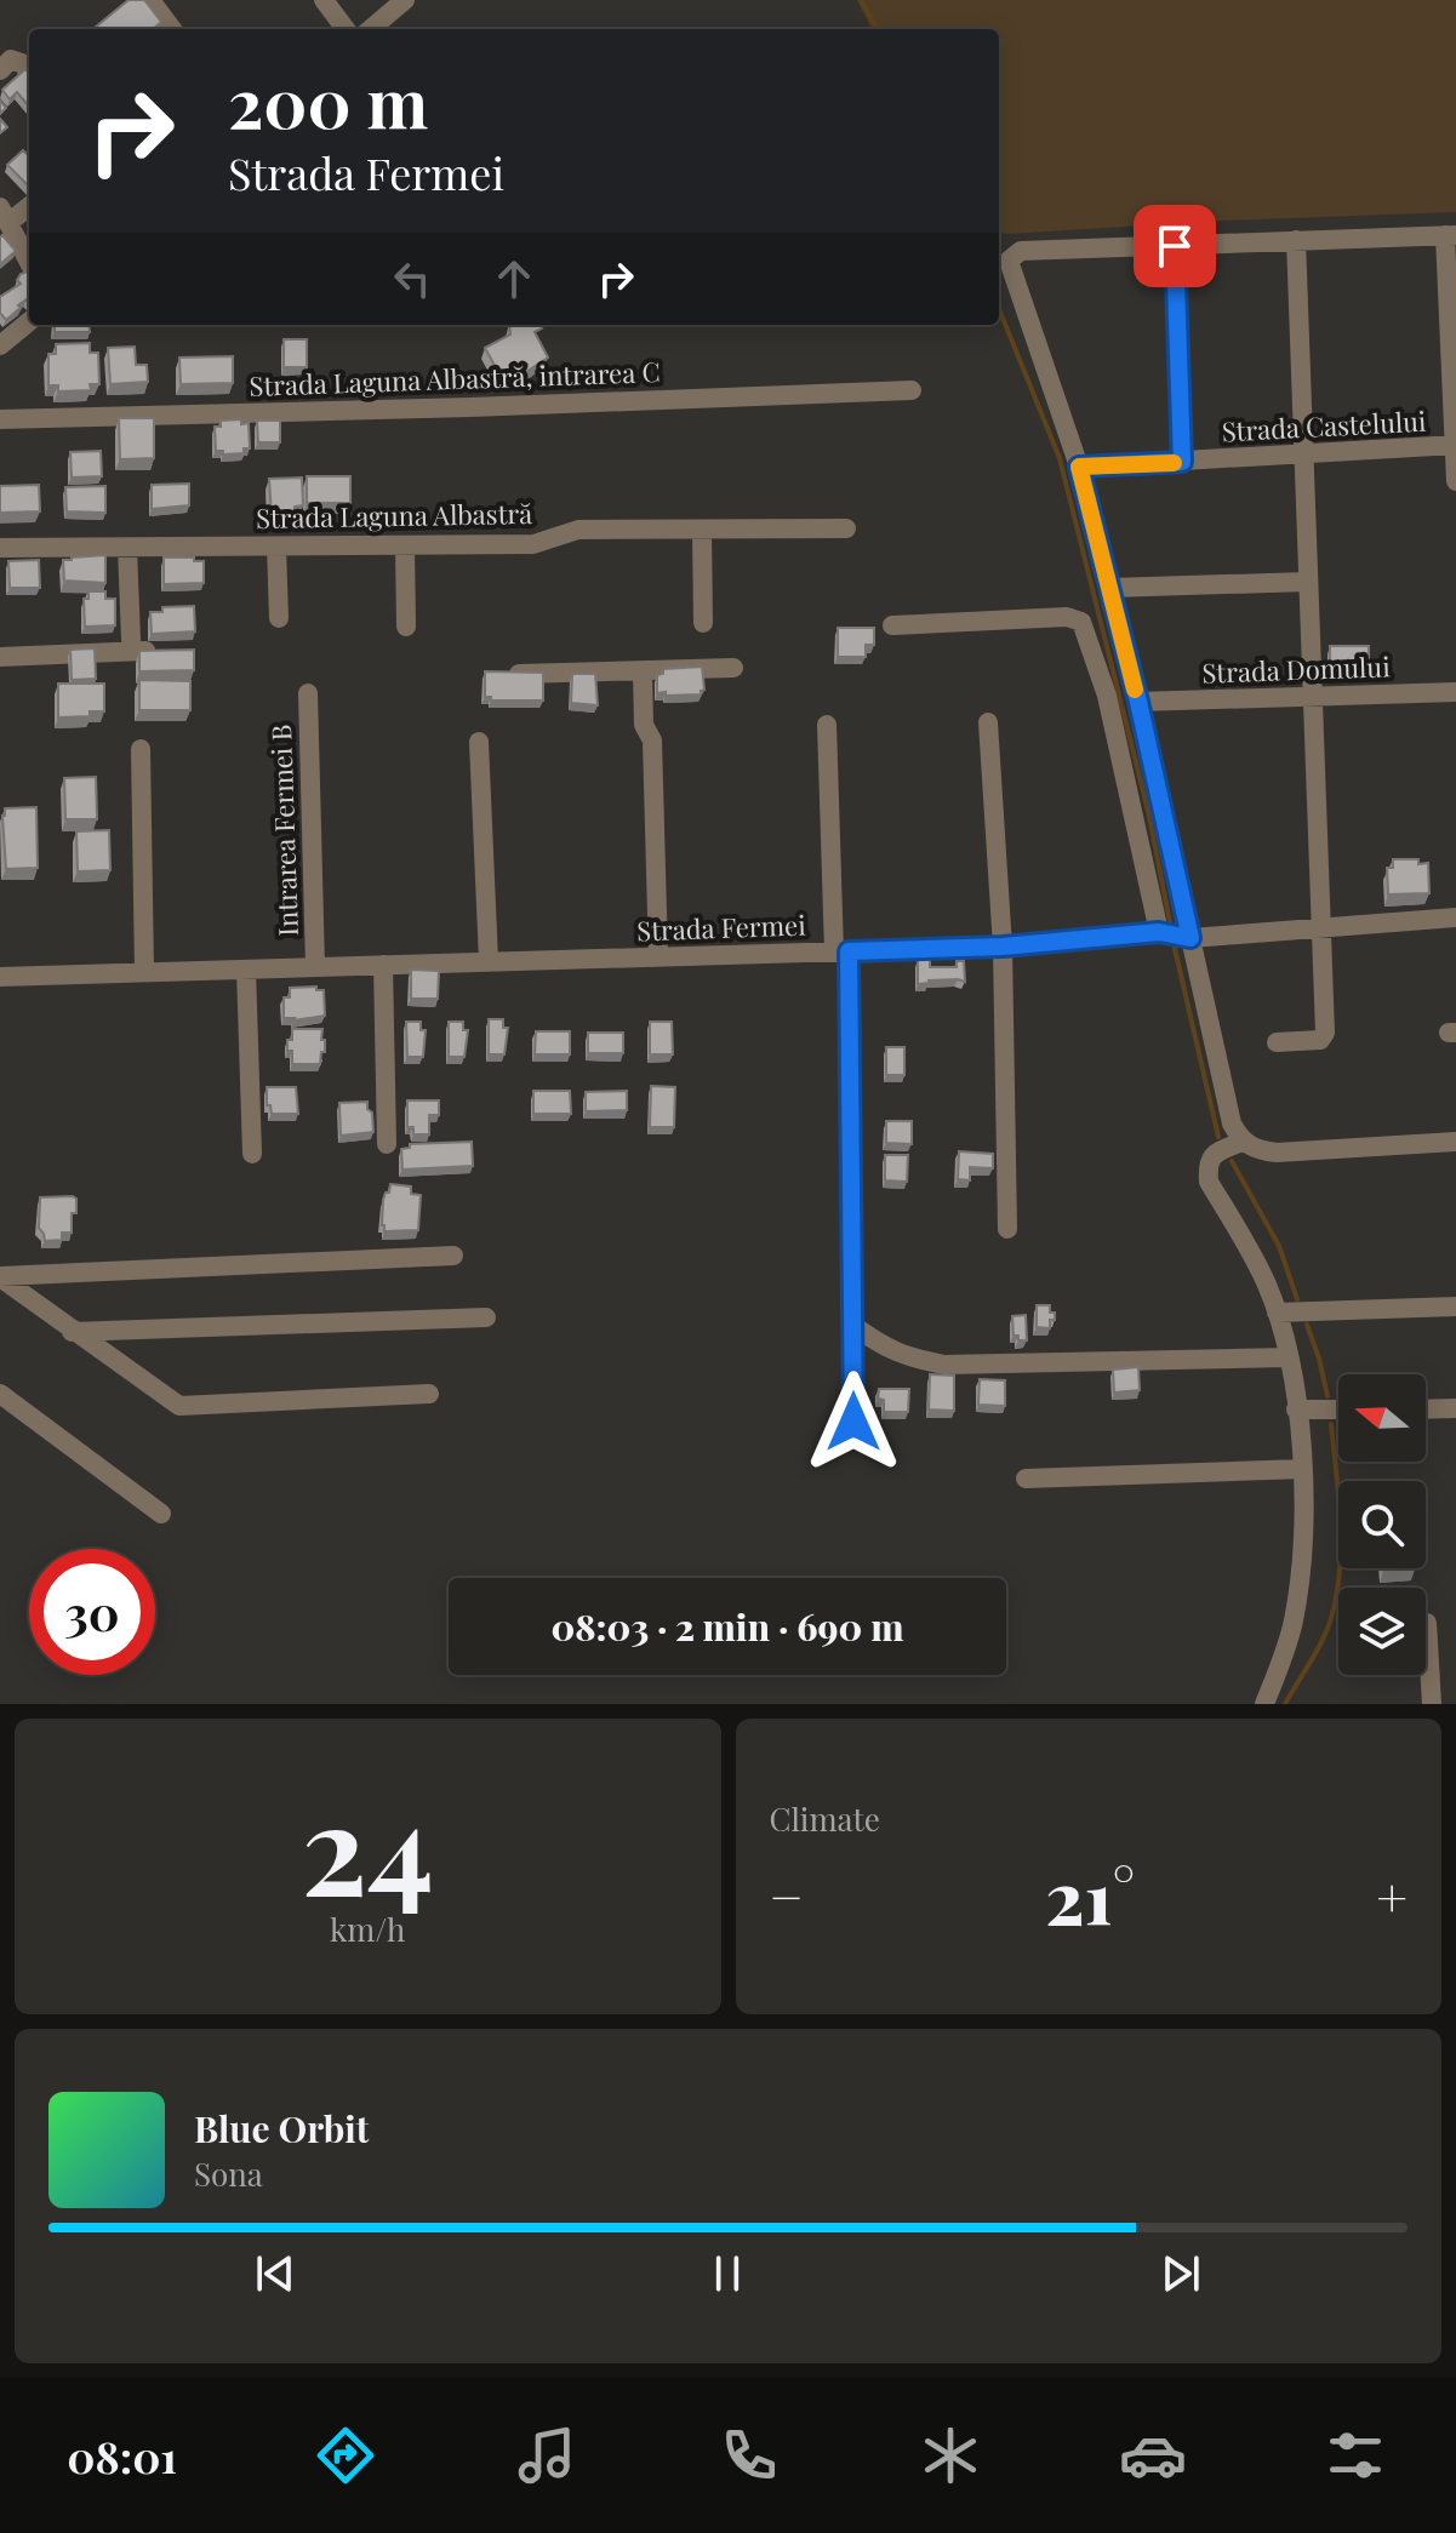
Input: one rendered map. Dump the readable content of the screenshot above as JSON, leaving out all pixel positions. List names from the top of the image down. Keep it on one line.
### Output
{"streets":{"street":["Strada Laguna Albastră, intrarea C","Strada Castelului","Strada Laguna Albastră","Strada Domului","Intrarea Fermei B","Strada Fermei"]},"crossings":[["Intrarea Fermei B","Strada Fermei"]],"north":"left","page":{"turn":["200 m","Strada Fermei"],"limit":"30","trip":"08:03 · 2 min · 690 m","tile":[["24","km/h"],"Climate"],"heat":["−","21°","+"],"song":["Blue Orbit","Sona"],"tabs":"08:01"}}
